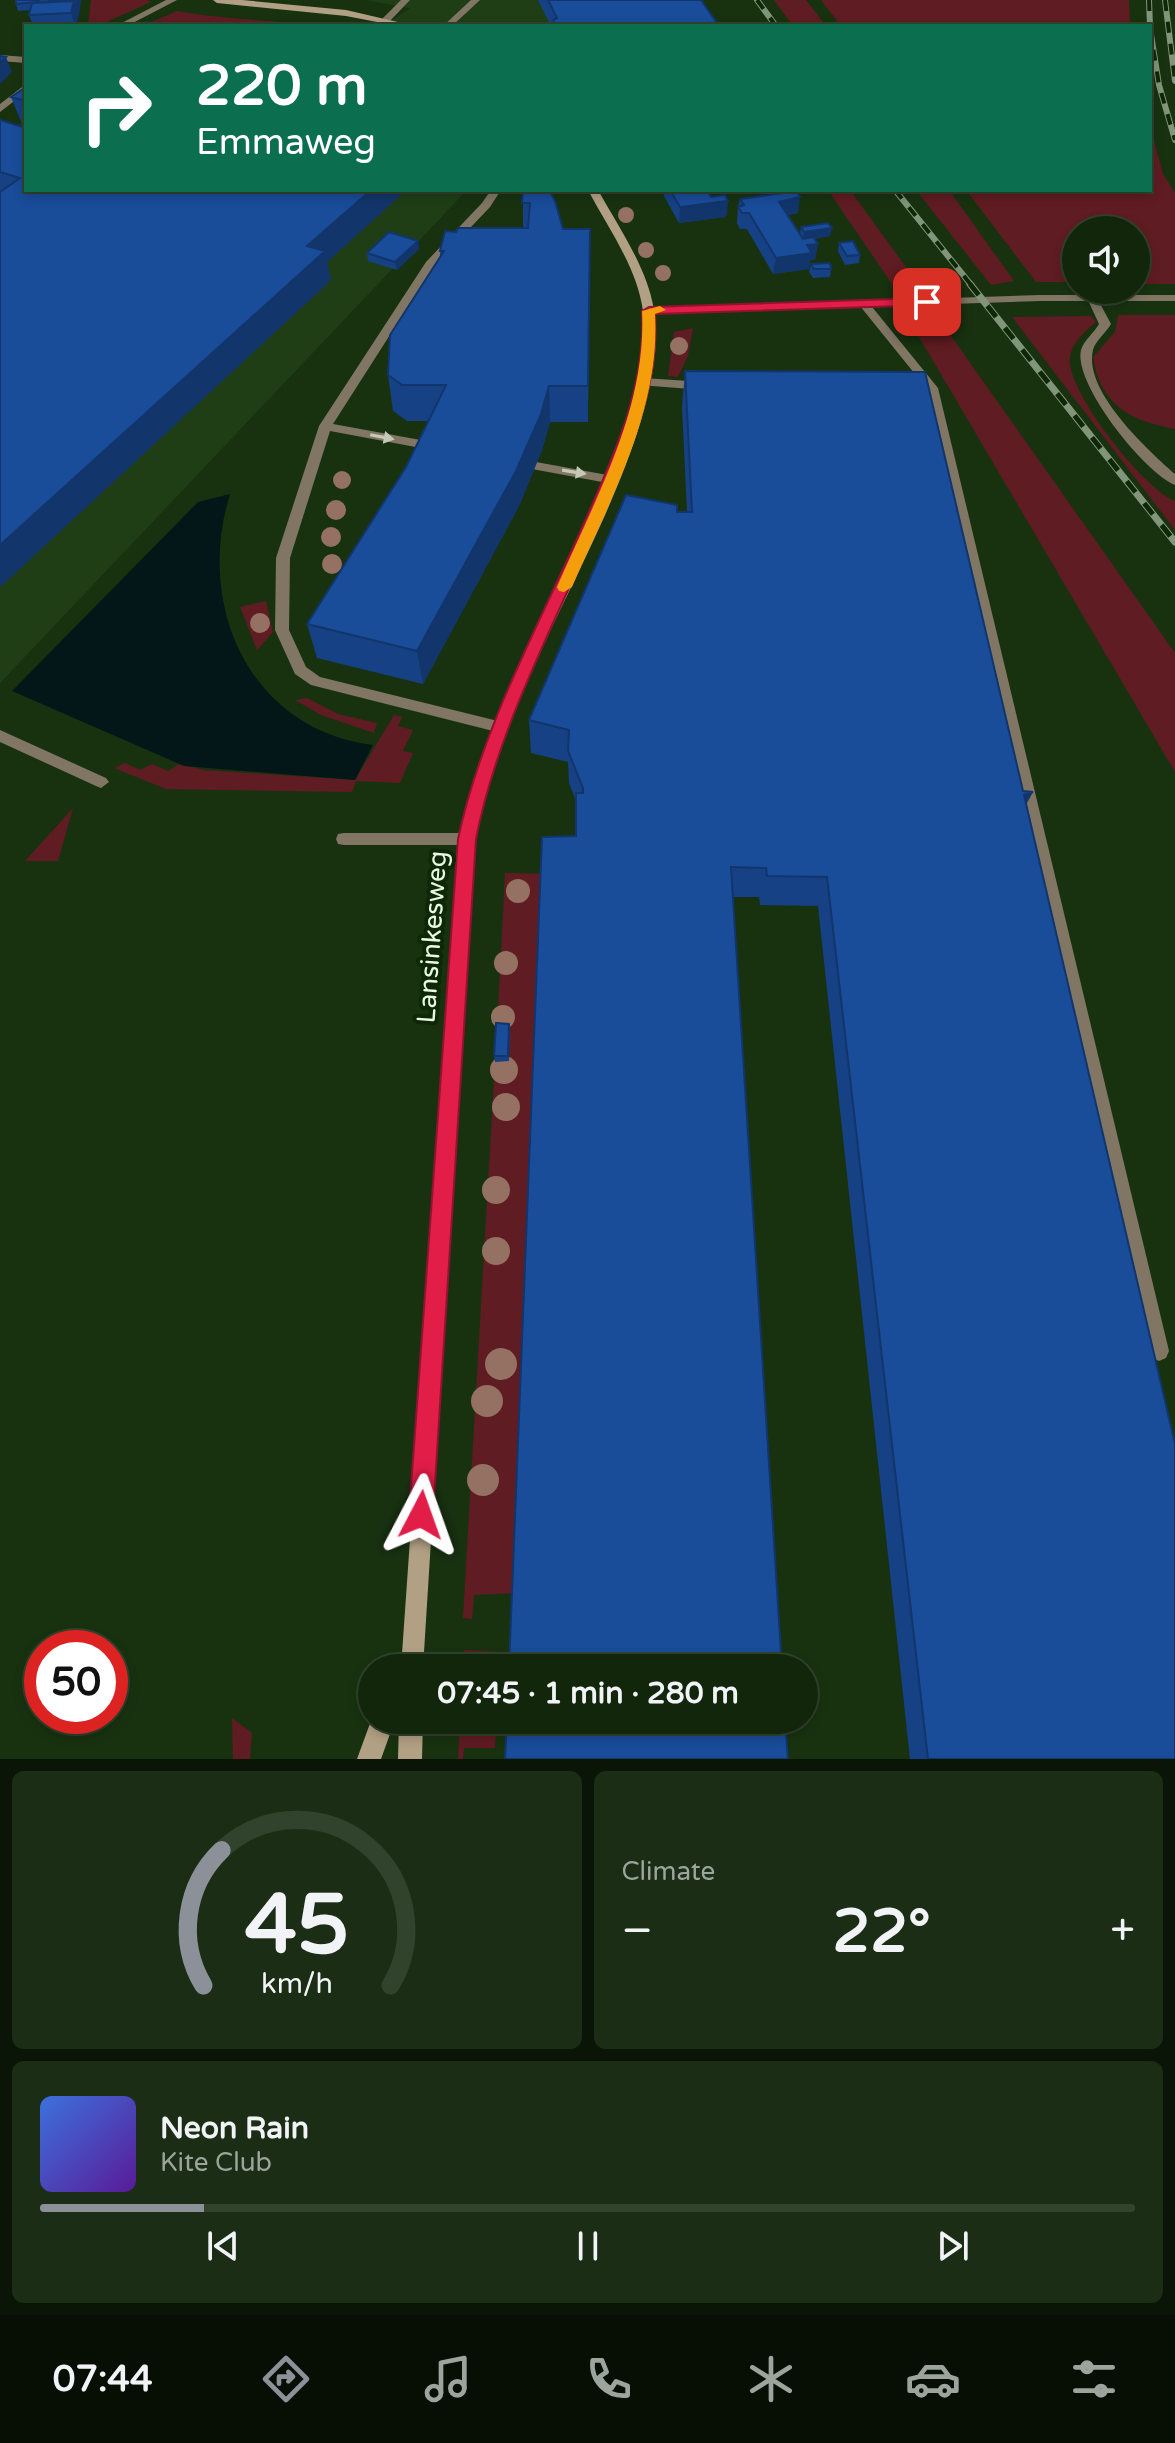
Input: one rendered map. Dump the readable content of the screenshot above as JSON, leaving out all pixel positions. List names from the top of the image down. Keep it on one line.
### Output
{"streets":{"main road":["Lansinkesweg"]},"page":{"turn":["220 m","Emmaweg"],"limit":"50","trip":"07:45 · 1 min · 280 m","tile":"Climate","heat":["−","22°","+"],"song":["Neon Rain","Kite Club"],"tabs":"07:44","gauge":["45","km/h"]}}
